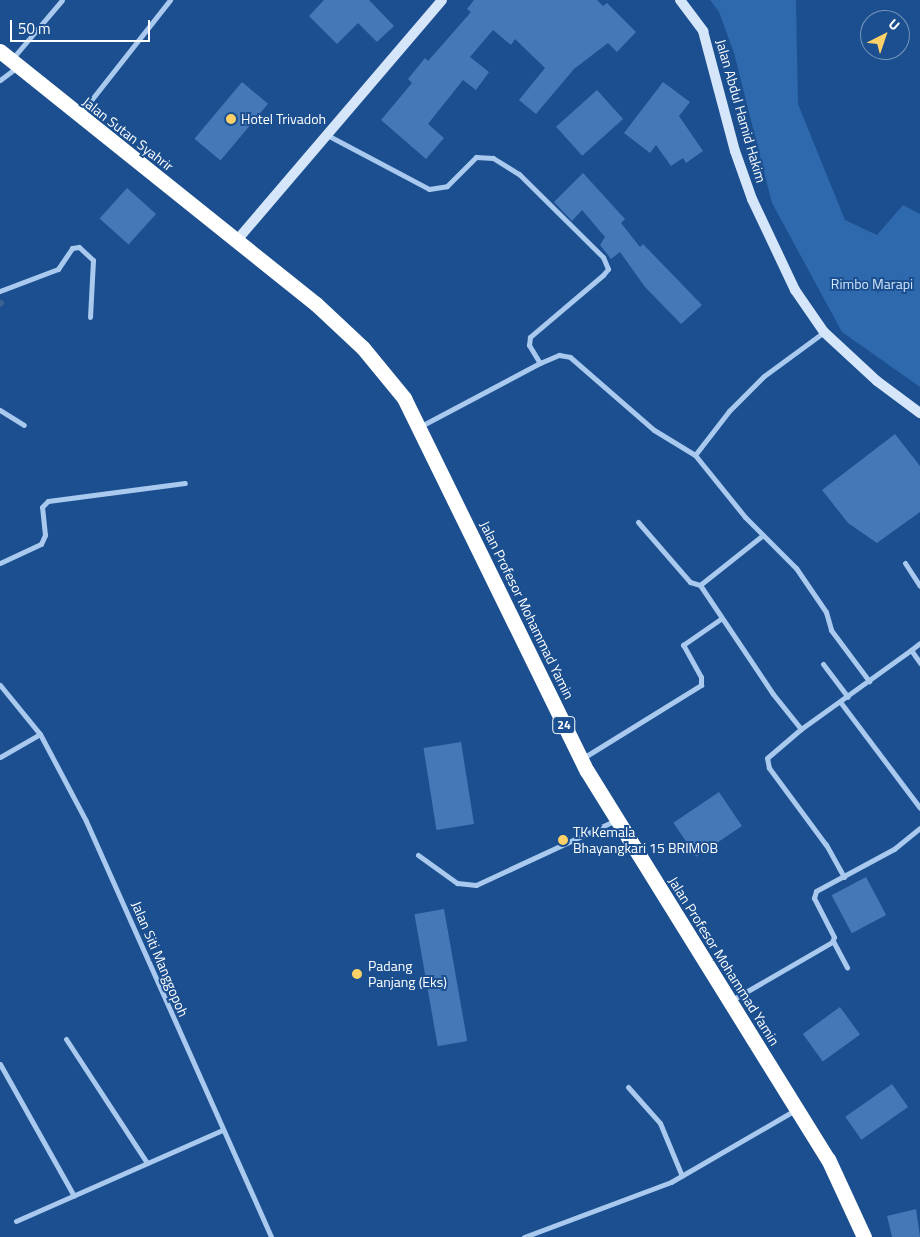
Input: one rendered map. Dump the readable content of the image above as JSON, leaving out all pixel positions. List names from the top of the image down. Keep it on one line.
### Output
{"streets":{"highway":["Jalan Sutan Syahrir","Jalan Profesor Mohammad Yamin","24"],"main road":["Jalan Abdul Hamid Hakim"],"street":["Jalan Siti Manggopoh"]},"crossings":[["Jalan Sutan Syahrir","Jalan Profesor Mohammad Yamin"]],"parks":["Rimbo Marapi"],"places":["Hotel Trivadoh","TK Kemala Bhayangkari 15 BRIMOB","Padang Panjang (Eks)"],"scale_bar":"50 m","north":"top right"}
